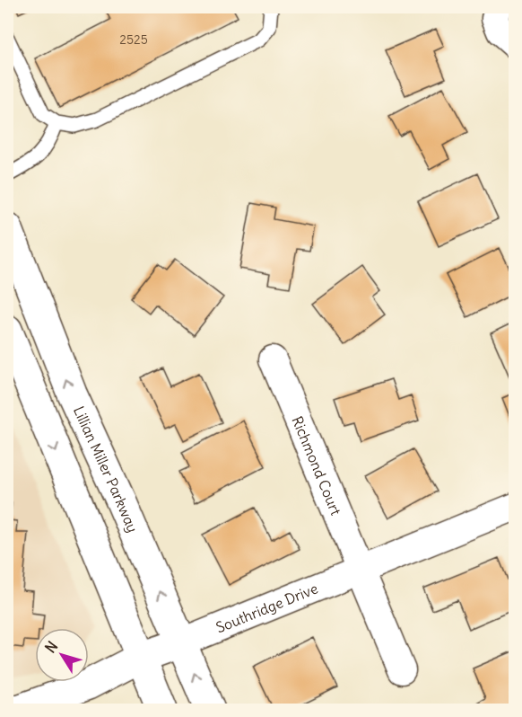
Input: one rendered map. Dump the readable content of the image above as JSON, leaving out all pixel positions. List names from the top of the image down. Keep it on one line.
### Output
{"streets":{"main road":["Lillian Miller Parkway","Southridge Drive"],"street":["Richmond Court"]},"crossings":[["Richmond Court","Southridge Drive"],["Lillian Miller Parkway","Southridge Drive"]],"house_numbers":["2525"],"north":"top left"}
